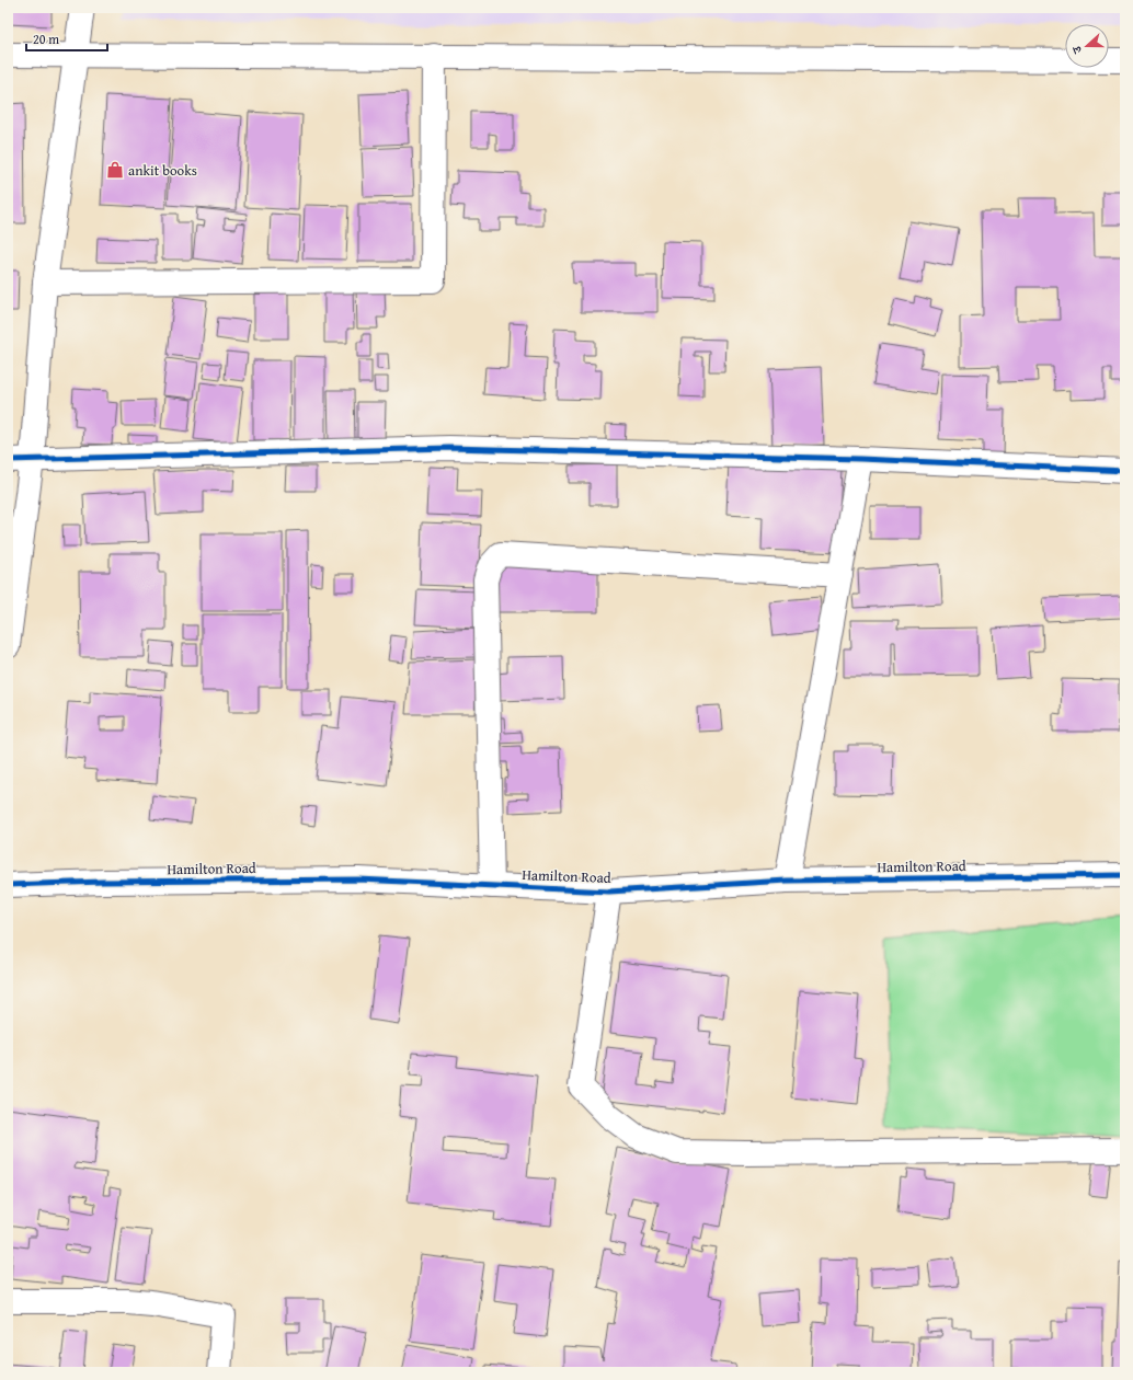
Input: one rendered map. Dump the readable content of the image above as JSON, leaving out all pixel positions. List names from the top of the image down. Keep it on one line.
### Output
{"streets":{"street":["Hamilton Road"]},"places":{"shop":["ankit books"]},"scale_bar":"20 m","north":"left"}
